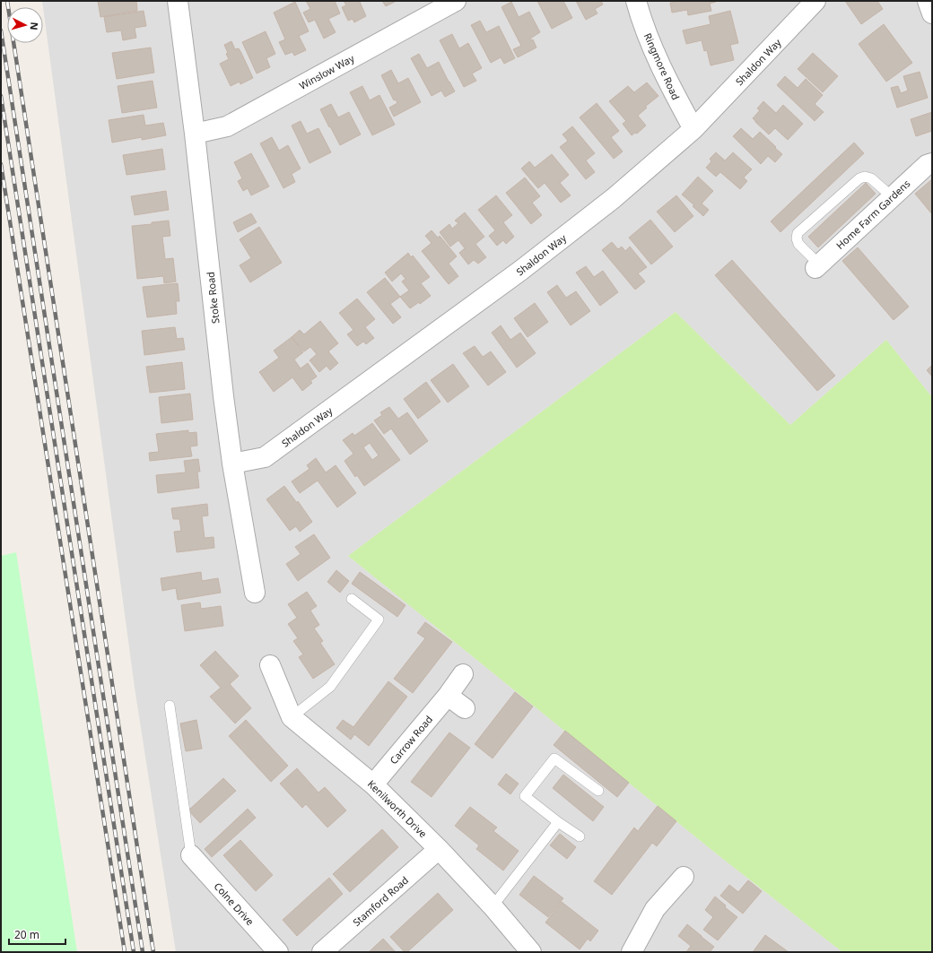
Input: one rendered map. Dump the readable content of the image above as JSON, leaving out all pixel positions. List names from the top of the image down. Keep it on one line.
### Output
{"streets":{"street":["Shaldon Way","Ringmore Road","Winslow Way","Home Farm Gardens","Stoke Road","Carrow Road","Kenilworth Drive","Stamford Road","Colne Drive"]},"crossings":[["Shaldon Way","Ringmore Road"],["Shaldon Way","Stoke Road"],["Winslow Way","Stoke Road"],["Carrow Road","Kenilworth Drive"],["Kenilworth Drive","Stamford Road"]],"scale_bar":"20 m","north":"right"}
